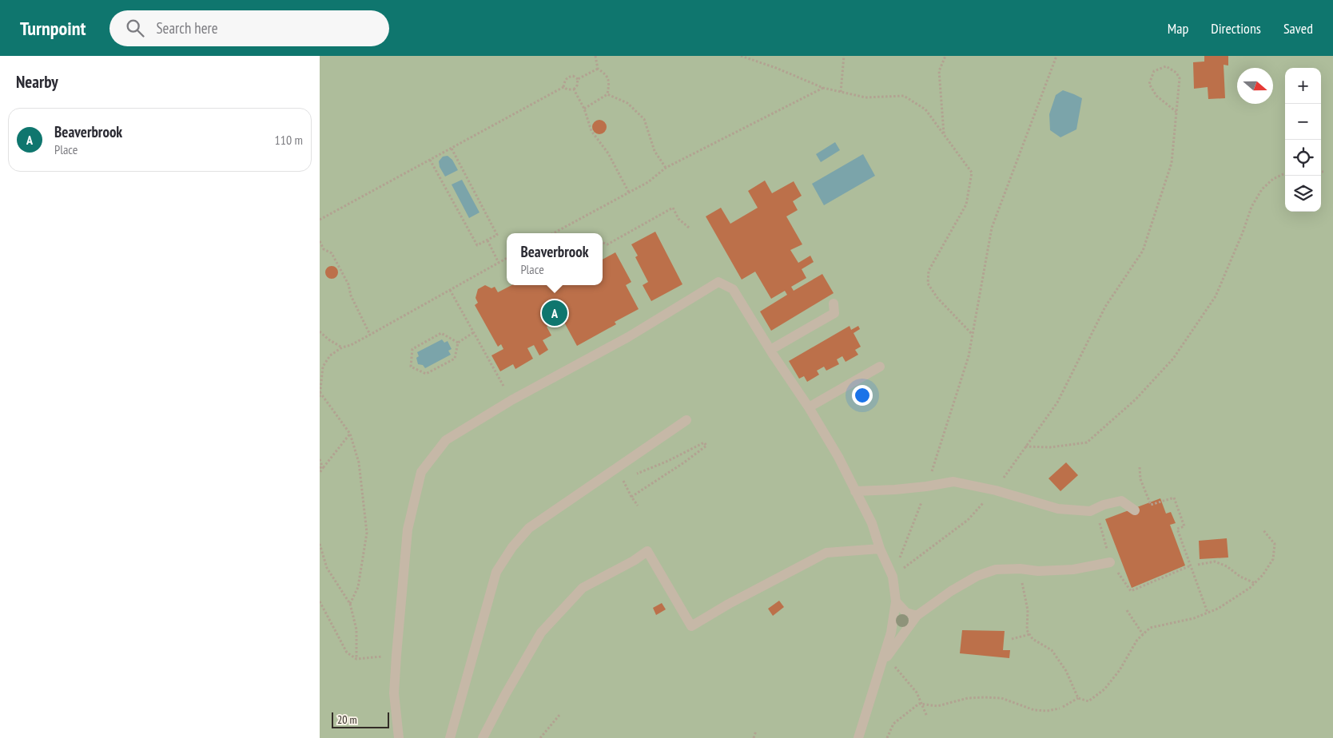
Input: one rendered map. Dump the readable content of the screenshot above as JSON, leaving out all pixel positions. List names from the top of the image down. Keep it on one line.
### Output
{"scale_bar":"20 m","north":"right","page":{"header":"Turnpoint","search":"Search here","nav":["Map","Directions","Saved"],"heading":"Nearby","map_buttons":["+","−"],"list":[{"mark":"A","name":"Beaverbrook","note":"Place","value":"110 m"}],"popup":["Beaverbrook","Place"],"pins":"A","scale":"20 m"}}
